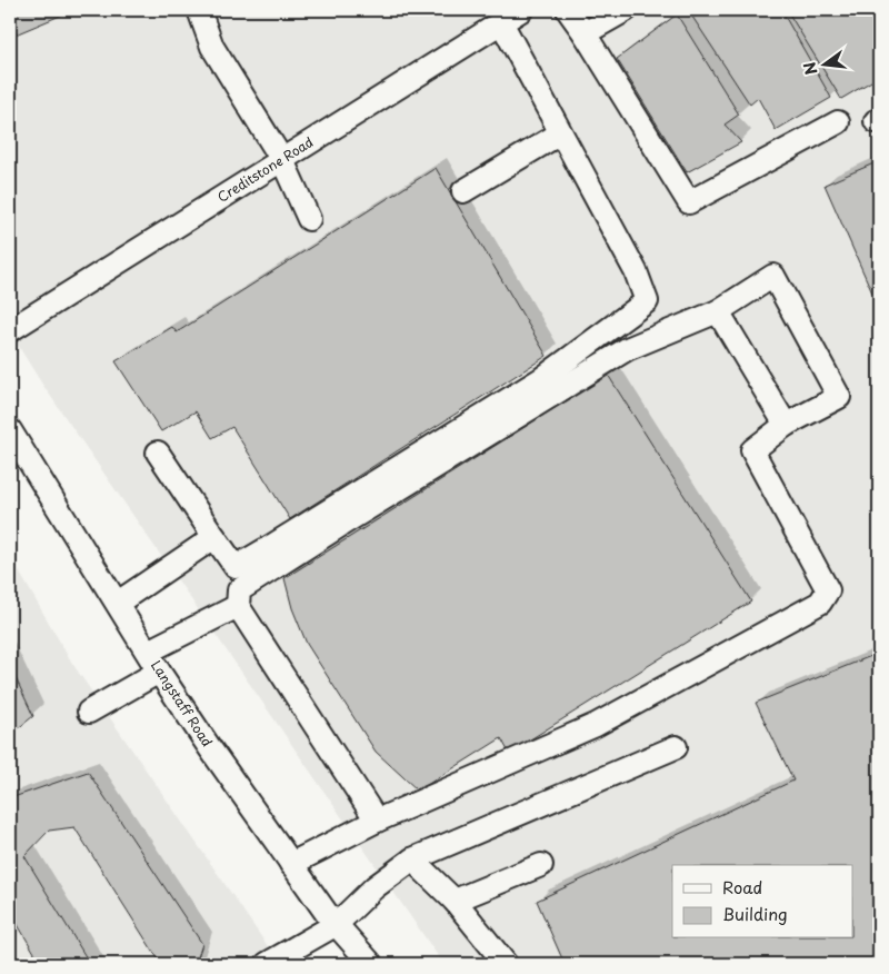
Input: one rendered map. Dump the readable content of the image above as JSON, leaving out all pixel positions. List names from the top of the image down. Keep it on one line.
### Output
{"streets":{"street":["Creditstone Road","Langstaff Road"]},"legend":["Road","Building"],"north":"left"}
